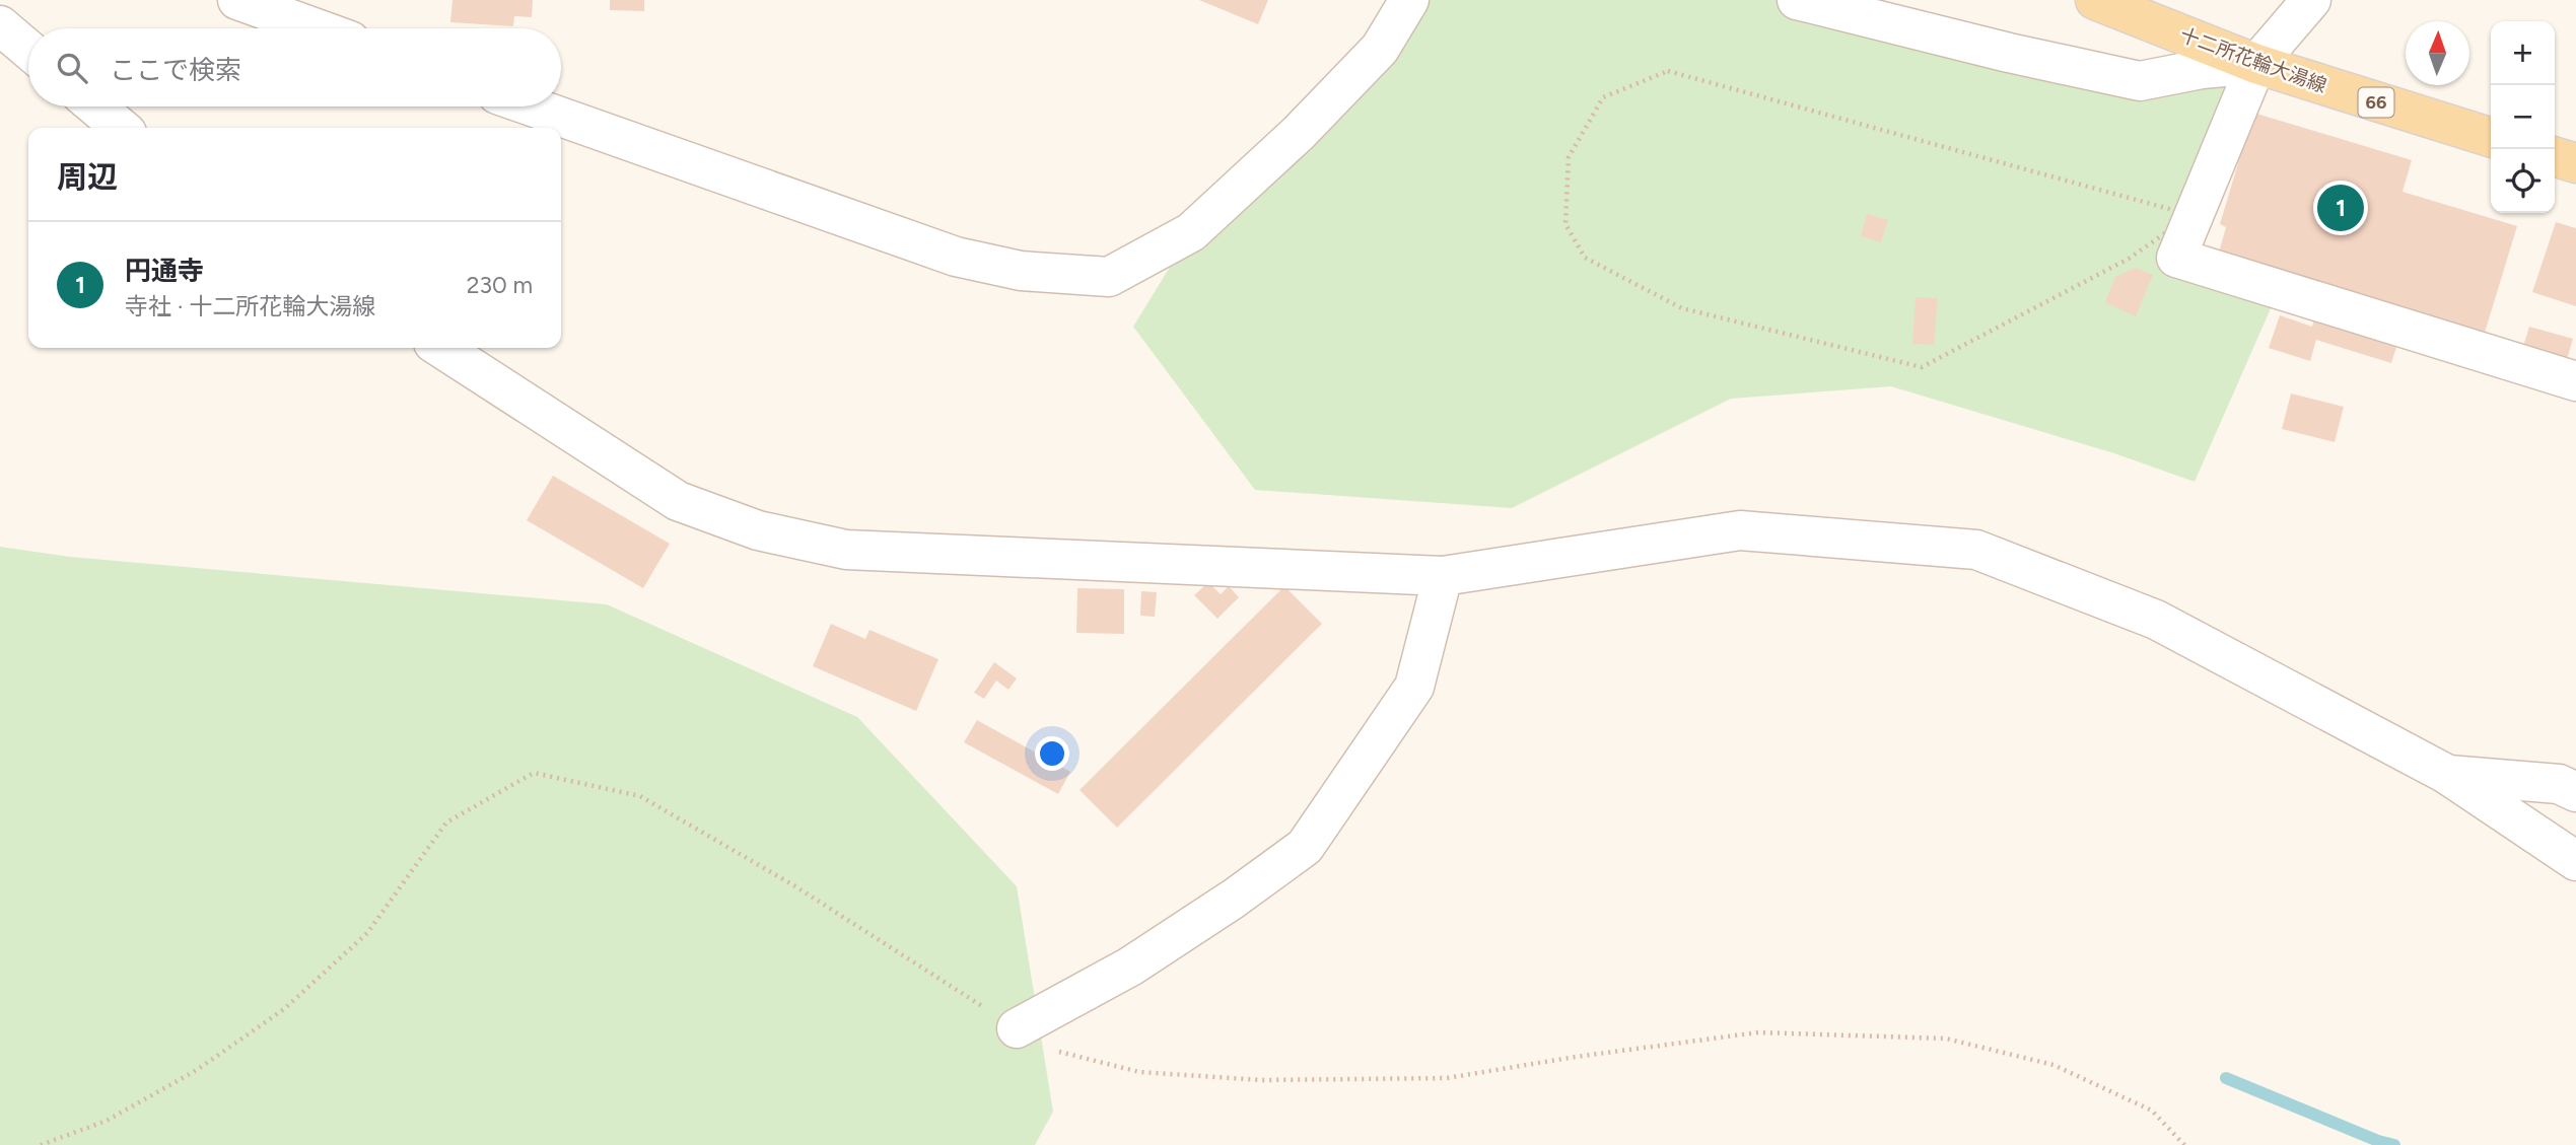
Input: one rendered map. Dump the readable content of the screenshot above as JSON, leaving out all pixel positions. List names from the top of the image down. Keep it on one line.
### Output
{"streets":{"main road":["十二所花輪大湯線","66"]},"north":"top","page":{"map_buttons":["+","−"],"search":"ここで検索","heading":"周辺","pins":"1","list":[{"mark":"1","name":"円通寺","note":"寺社 · 十二所花輪大湯線","value":"230 m"}]}}
